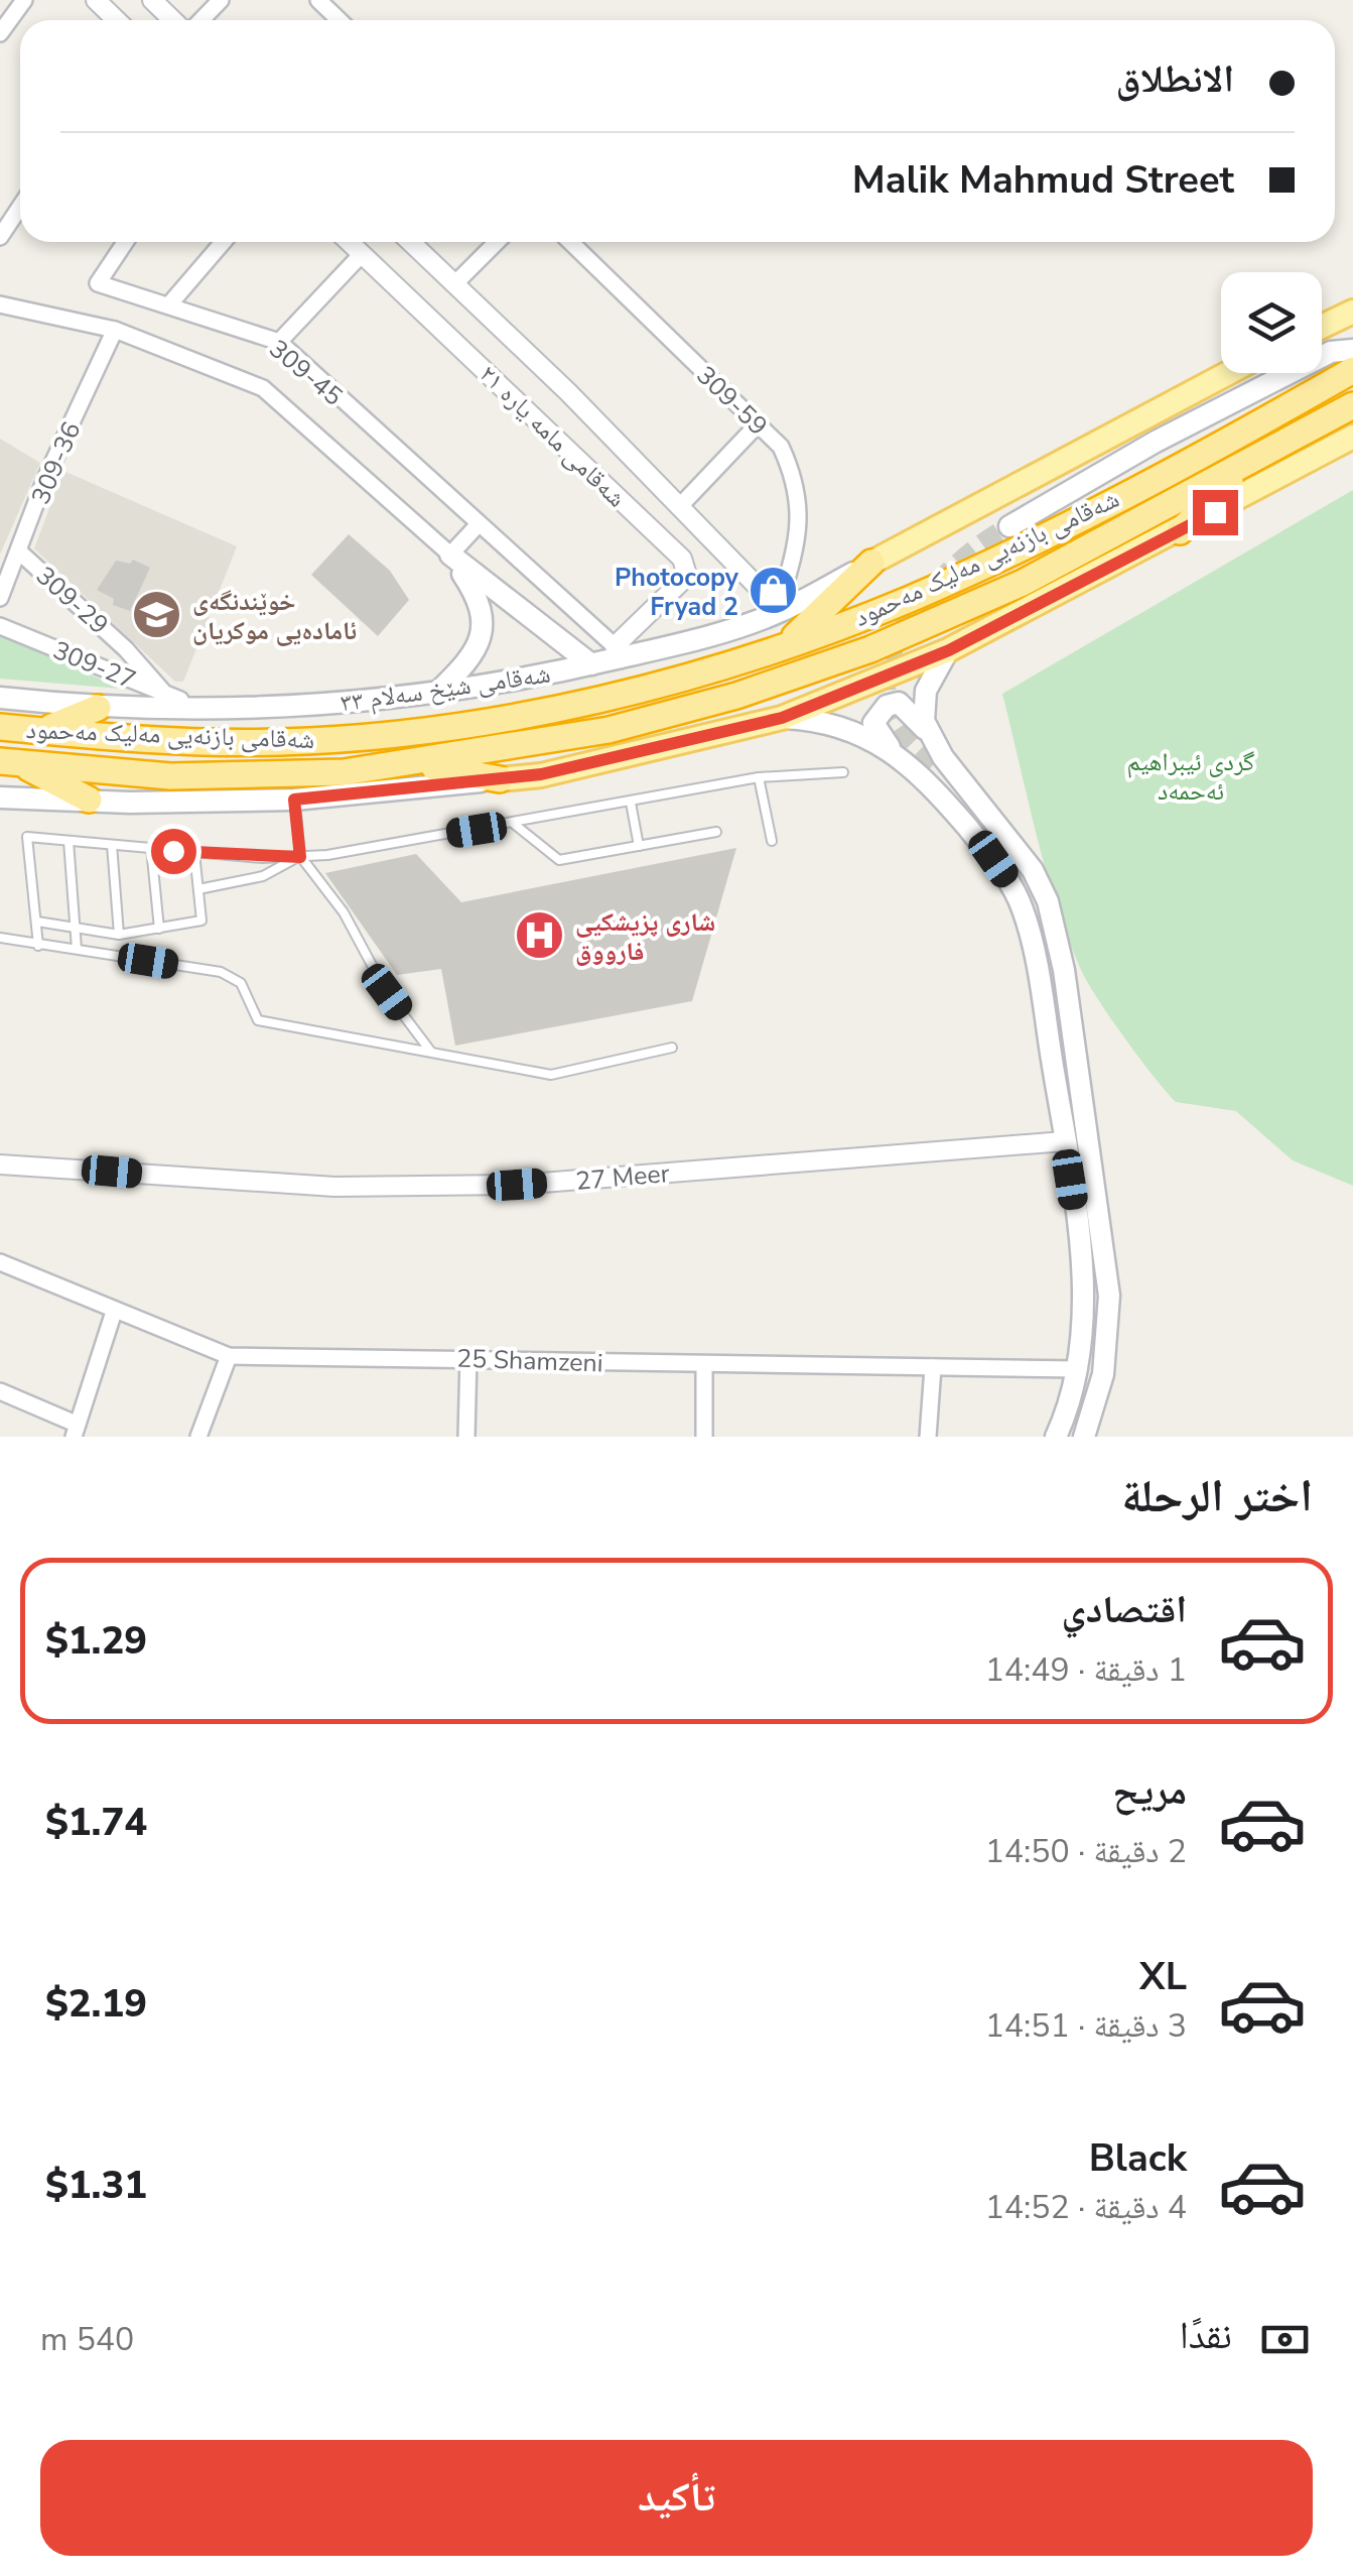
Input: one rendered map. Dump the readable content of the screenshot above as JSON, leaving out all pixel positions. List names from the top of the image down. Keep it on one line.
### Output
{"streets":{"highway":["شەقامی بازنەیی مەلیک مەحمود"],"main road":["شەقامی شێخ سەلام ٣٣"],"street":["309-45","309-59","شەقامی مامە یارە ٢١","309-36","309-29","309-27","27 Meer","25 Shamzeni"]},"crossings":[["309-45","شەقامی مامە یارە ٢١"],["309-45","شەقامی شێخ سەلام ٣٣"],["309-59","شەقامی مامە یارە ٢١"],["309-59","شەقامی شێخ سەلام ٣٣"],["شەقامی مامە یارە ٢١","شەقامی شێخ سەلام ٣٣"],["309-36","309-29"],["309-29","309-27"],["309-27","شەقامی شێخ سەلام ٣٣"]],"parks":["گردی ئیبراھیم ئەحمەد"],"places":{"shop":["Photocopy Fryad 2"],"school or university":["خوێندنگەی ئامادەیی موکریان"],"hospital":["شاری پزیشکیی فارووق"]},"page":{"banner":["الانطلاق","Malik Mahmud Street"],"heading":"اختر الرحلة","list":[{"name":"اقتصادي","note":"1 دقيقة · 14:49","value":"$1.29"},{"name":"مريح","note":"2 دقيقة · 14:50","value":"$1.74"},{"name":"XL","note":"3 دقيقة · 14:51","value":"$2.19"},{"name":"Black","note":"4 دقيقة · 14:52","value":"$1.31"}],"pay":["نقدًا","540 m"],"buttons":"تأكيد"}}
